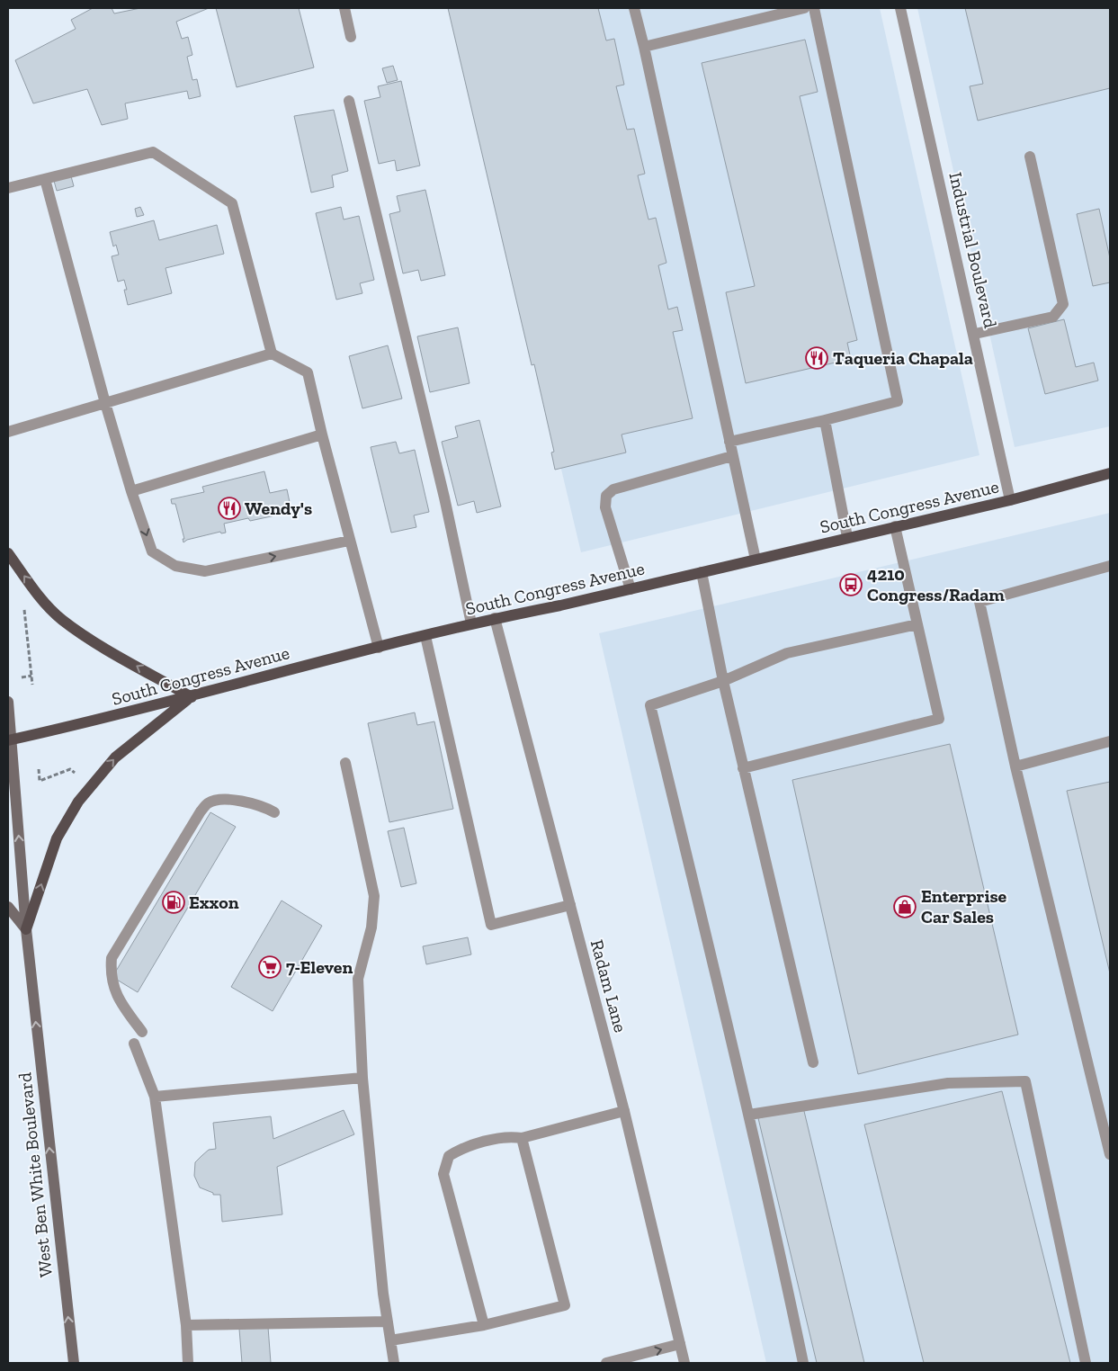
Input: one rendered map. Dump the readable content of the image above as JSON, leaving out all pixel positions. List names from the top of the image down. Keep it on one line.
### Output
{"streets":{"main road":["South Congress Avenue","West Ben White Boulevard"],"street":["Industrial Boulevard","Radam Lane"]},"crossings":[["Industrial Boulevard","South Congress Avenue"],["South Congress Avenue","Radam Lane"],["South Congress Avenue","West Ben White Boulevard"]],"one_way":["West Ben White Boulevard"],"places":{"restaurant":["Taqueria Chapala","Wendy's"],"bus stop":["4210 Congress/Radam"],"fuel station":["Exxon"],"shop":["Enterprise Car Sales"],"supermarket":["7-Eleven"]}}
